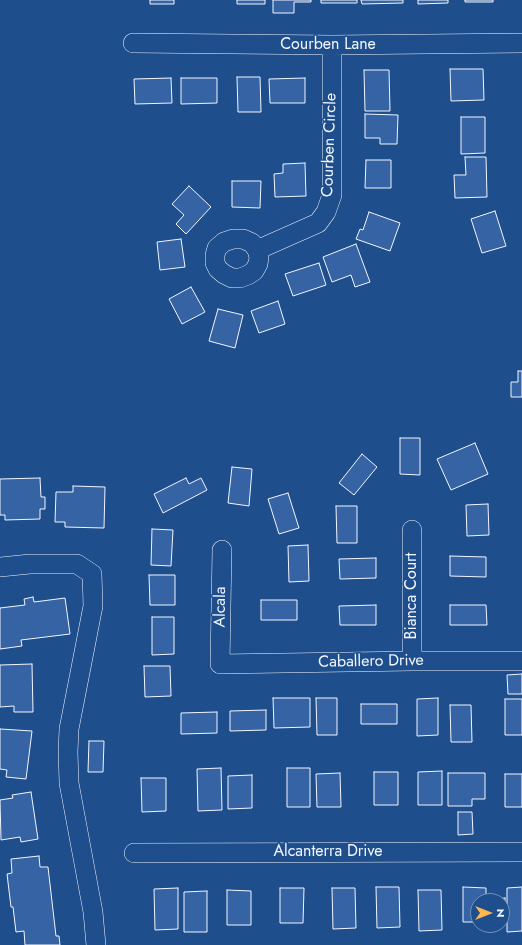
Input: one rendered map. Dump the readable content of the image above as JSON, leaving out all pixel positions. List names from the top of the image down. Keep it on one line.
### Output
{"streets":{"street":["Courben Lane","Courben Circle","Bianca Court","Alcala","Caballero Drive","Alcanterra Drive"]},"crossings":[["Courben Lane","Courben Circle"],["Bianca Court","Caballero Drive"],["Alcala","Caballero Drive"]],"north":"right"}
